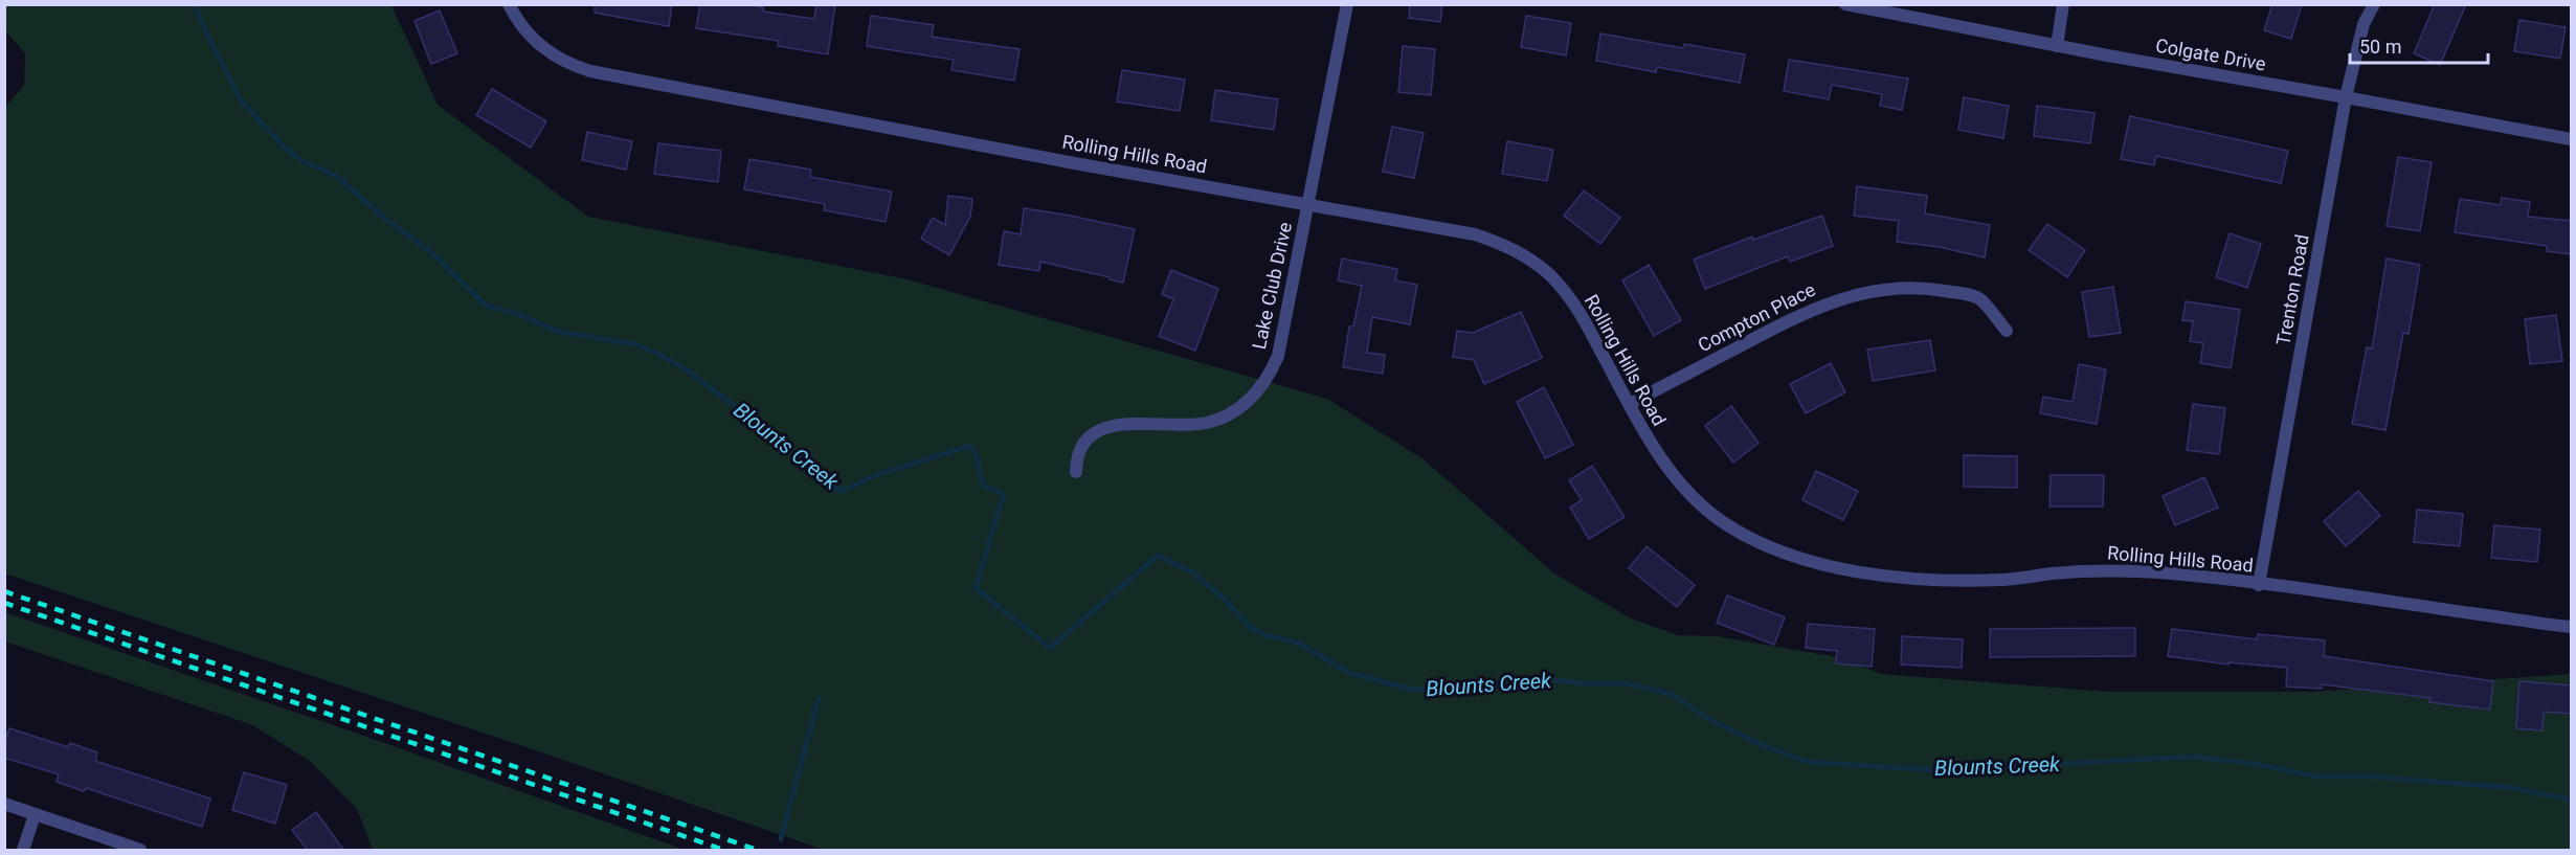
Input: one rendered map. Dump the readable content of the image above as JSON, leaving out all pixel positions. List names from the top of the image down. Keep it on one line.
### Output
{"streets":{"street":["Colgate Drive","Rolling Hills Road","Lake Club Drive","Trenton Road","Compton Place"]},"crossings":[["Colgate Drive","Trenton Road"],["Rolling Hills Road","Lake Club Drive"],["Rolling Hills Road","Trenton Road"],["Rolling Hills Road","Compton Place"]],"water":["Blounts Creek"],"scale_bar":"50 m"}
